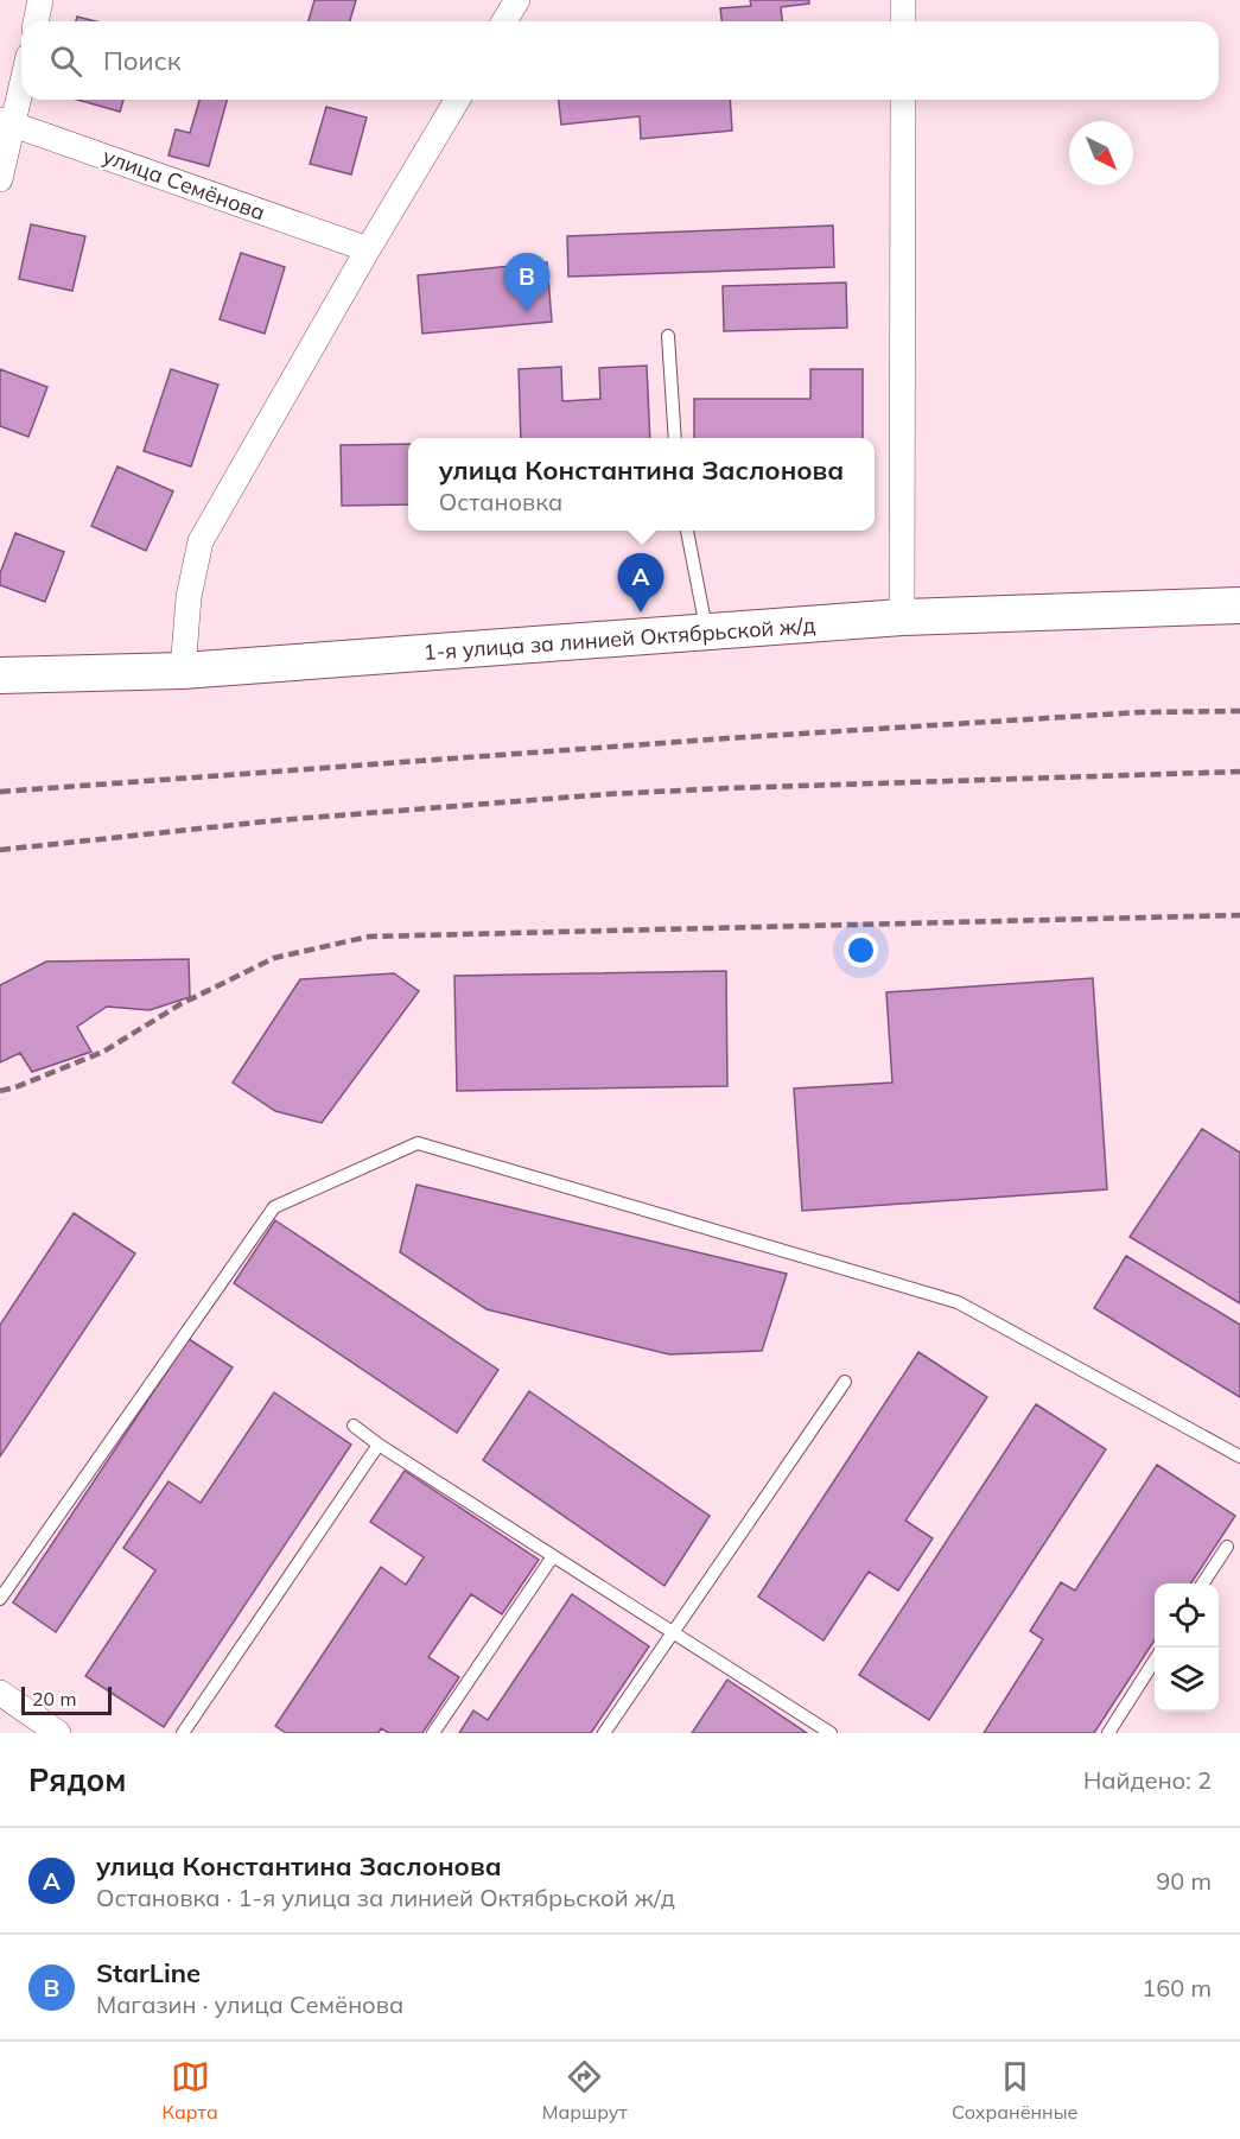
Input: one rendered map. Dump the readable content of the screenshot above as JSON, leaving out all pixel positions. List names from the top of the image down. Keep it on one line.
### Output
{"streets":{"main road":["1-я улица за линией Октябрьской ж/д"],"street":["улица Семёнова"]},"scale_bar":"20 m","north":"bottom right","page":{"search":"Поиск","pins":["B","A"],"popup":["улица Константина Заслонова","Остановка"],"scale":"20 m","heading":["Рядом","Найдено: 2"],"list":[{"mark":"A","name":"улица Константина Заслонова","note":"Остановка · 1-я улица за линией Октябрьской ж/д","value":"90 m"},{"mark":"B","name":"StarLine","note":"Магазин · улица Семёнова","value":"160 m"}],"nav":["Карта","Маршрут","Сохранённые"]}}
